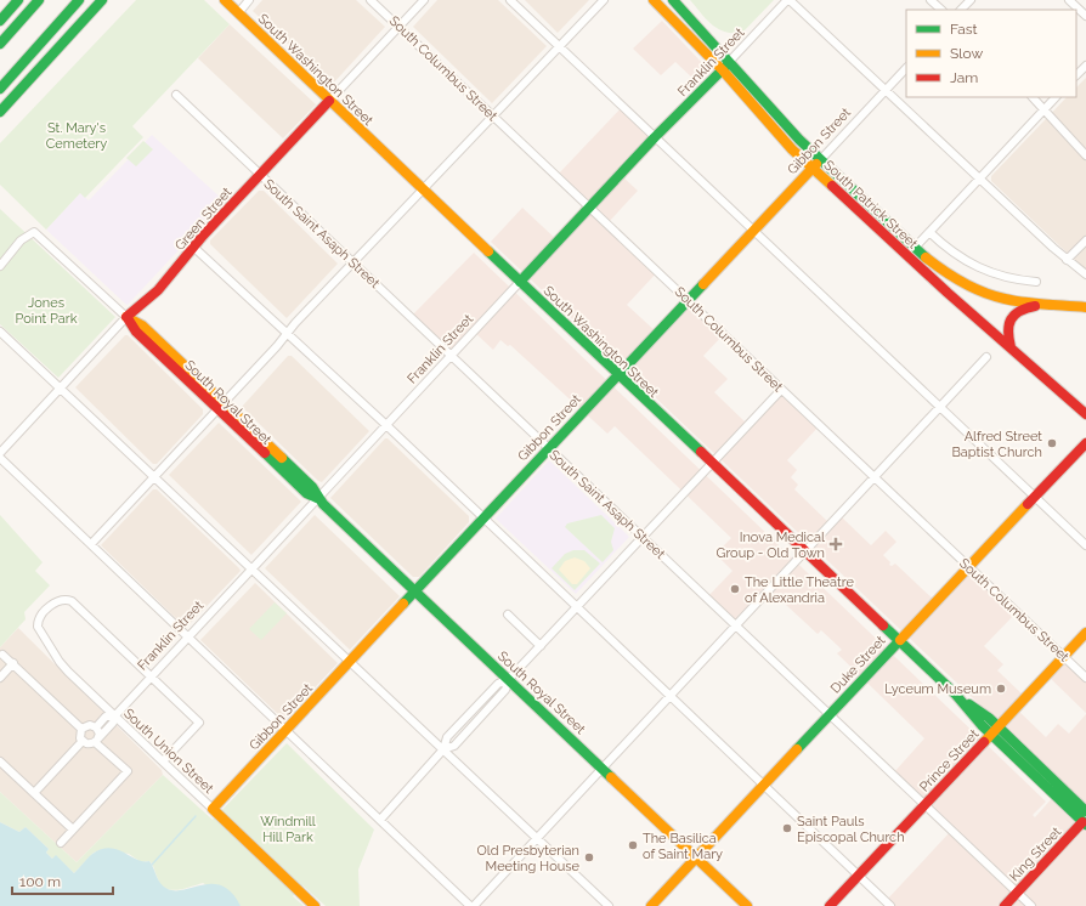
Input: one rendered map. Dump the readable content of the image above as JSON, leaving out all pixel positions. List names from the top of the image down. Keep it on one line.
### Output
{"streets":{"main road":["Franklin Street","South Washington Street","Gibbon Street","South Patrick Street","Green Street","South Royal Street","Duke Street","South Union Street","Prince Street","King Street"],"street":["South Columbus Street","South Saint Asaph Street"]},"crossings":[["Franklin Street","South Columbus Street"],["Franklin Street","South Washington Street"],["Franklin Street","South Patrick Street"],["Franklin Street","South Saint Asaph Street"],["Franklin Street","South Royal Street"],["Franklin Street","South Union Street"],["South Columbus Street","Gibbon Street"],["South Columbus Street","Green Street"],["South Columbus Street","Duke Street"],["South Columbus Street","Prince Street"],["South Washington Street","Gibbon Street"],["South Washington Street","Green Street"],["South Washington Street","Duke Street"],["South Washington Street","Prince Street"],["South Washington Street","King Street"],["Gibbon Street","South Patrick Street"],["Gibbon Street","South Saint Asaph Street"],["Gibbon Street","South Royal Street"],["Gibbon Street","South Union Street"],["Green Street","South Saint Asaph Street"],["Green Street","South Royal Street"],["South Saint Asaph Street","Duke Street"],["South Saint Asaph Street","Prince Street"],["South Saint Asaph Street","King Street"],["South Royal Street","Duke Street"]],"parks":["St. Mary's Cemetery","Jones Point Park","Windmill Hill Park"],"places":{"other":["Alfred Street Baptist Church","The Little Theatre of Alexandria","Lyceum Museum","Saint Pauls Episcopal Church","The Basilica of Saint Mary","Old Presbyterian Meeting House"],"health":["Inova Medical Group - Old Town"]},"legend":["Fast","Slow","Jam"],"scale_bar":"100 m"}
